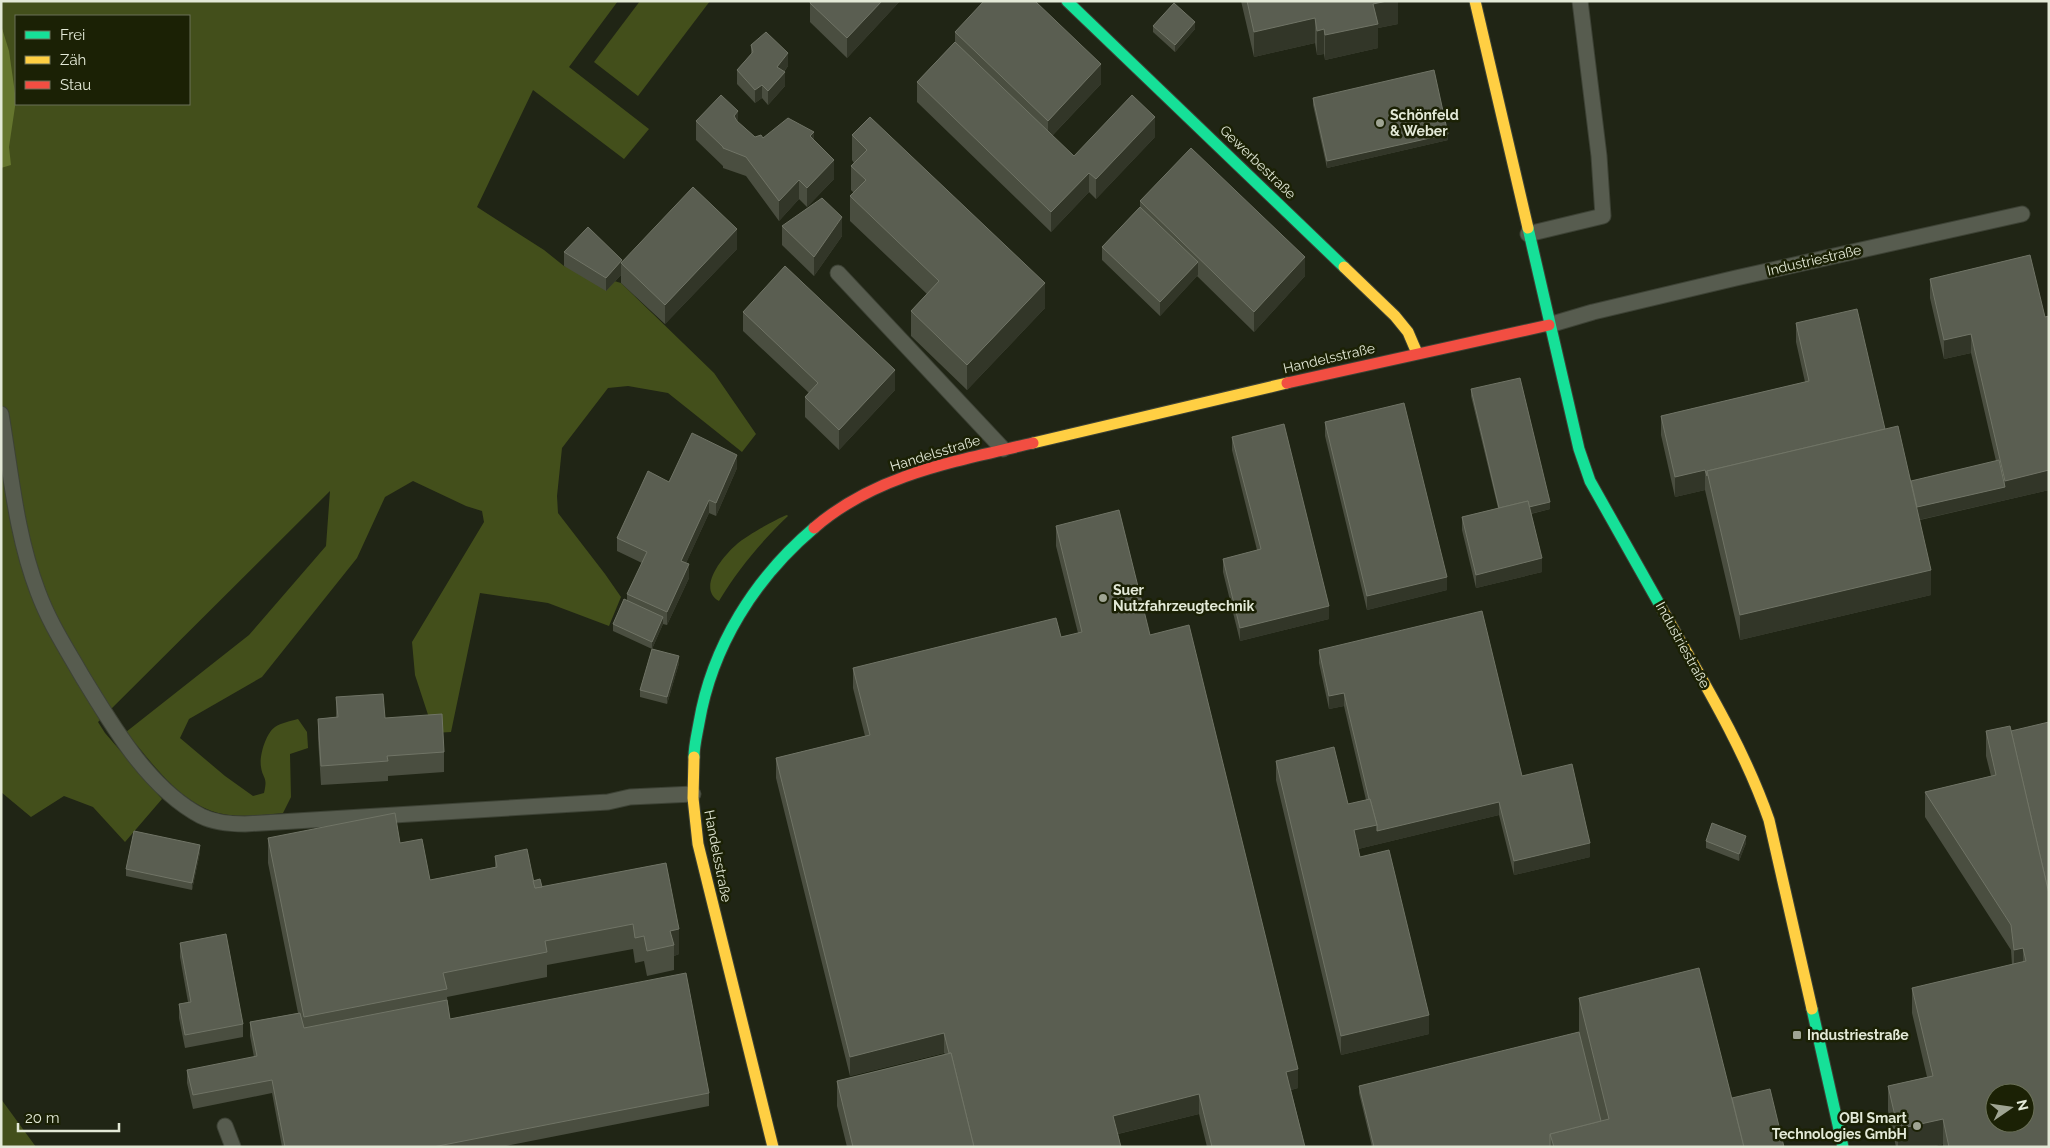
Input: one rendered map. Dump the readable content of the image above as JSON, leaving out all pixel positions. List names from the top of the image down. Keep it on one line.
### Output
{"streets":{"street":["Gewerbestraße","Industriestraße","Handelsstraße"]},"crossings":[["Gewerbestraße","Handelsstraße"],["Industriestraße","Handelsstraße"]],"places":{"other":["Schönfeld & Weber","Suer Nutzfahrzeugtechnik","OBI Smart Technologies GmbH"],"transit":["Industriestraße"]},"legend":["Frei","Zäh","Stau"],"scale_bar":"20 m","north":"right"}
